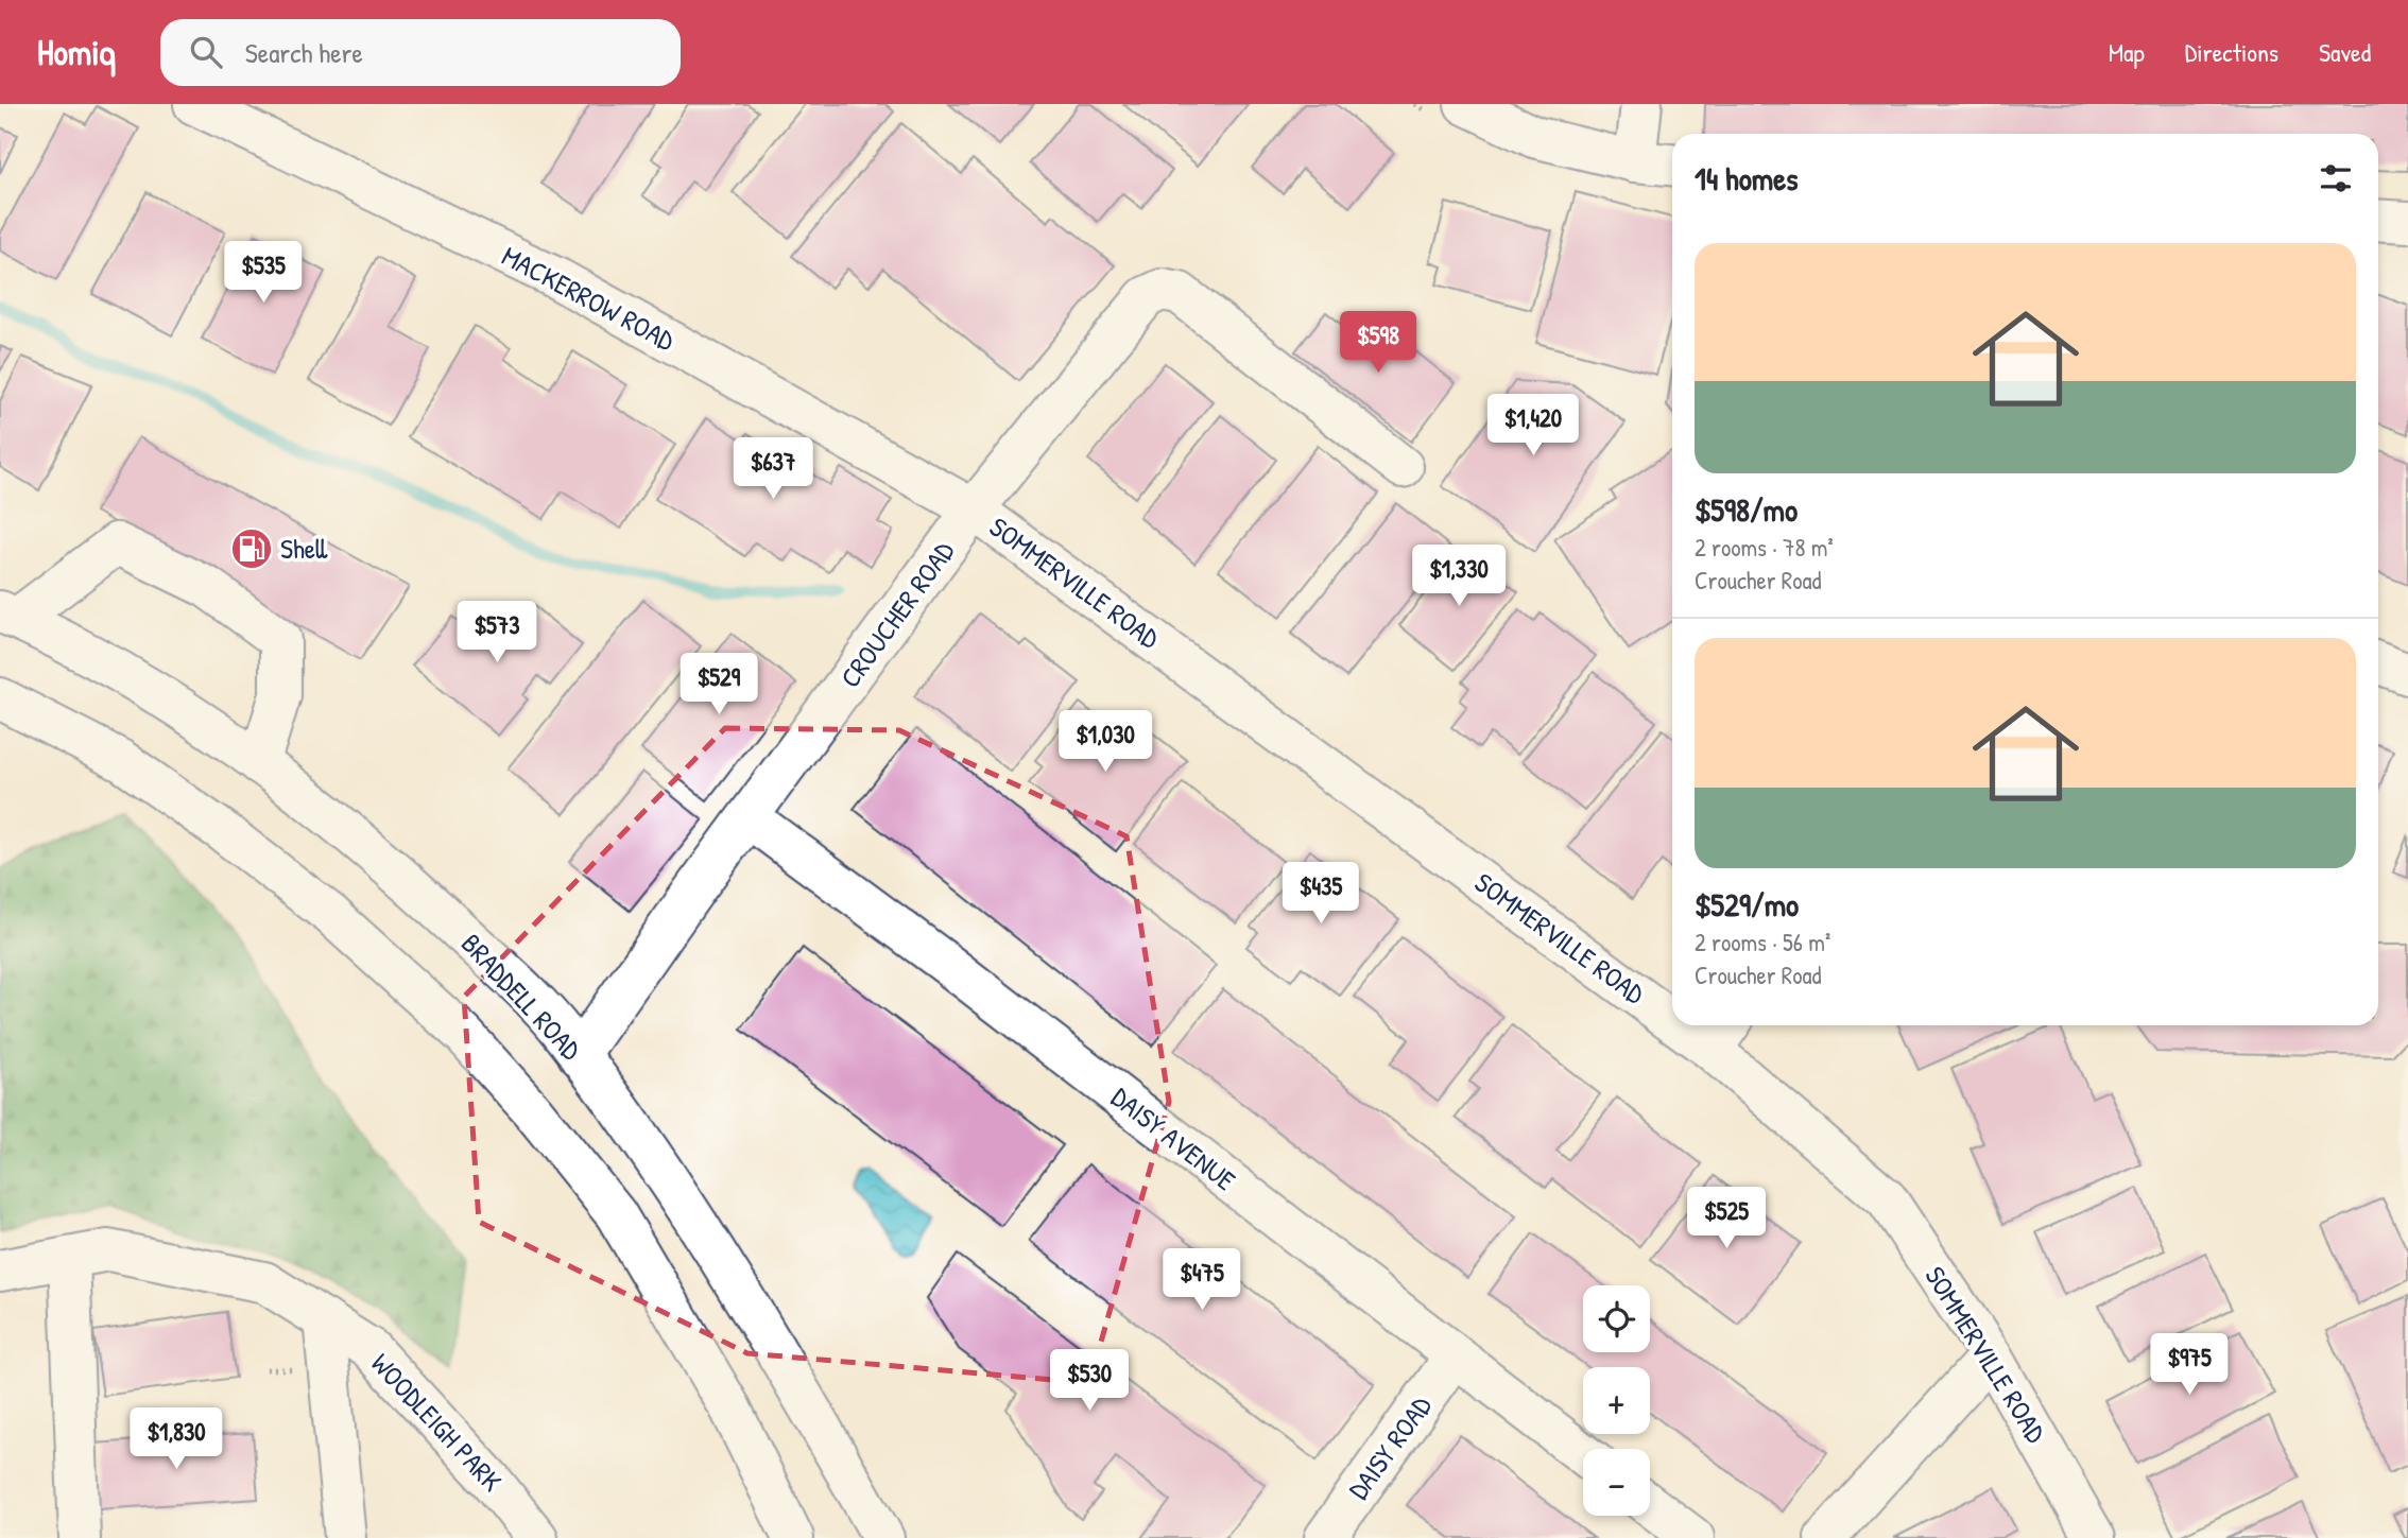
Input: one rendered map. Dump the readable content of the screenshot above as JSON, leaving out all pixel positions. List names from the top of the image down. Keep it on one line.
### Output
{"streets":{"main road":["MACKERROW ROAD","SOMMERVILLE ROAD","CROUCHER ROAD","BRADDELL ROAD","DAISY AVENUE","WOODLEIGH PARK","DAISY ROAD"]},"crossings":[["MACKERROW ROAD","SOMMERVILLE ROAD"],["MACKERROW ROAD","CROUCHER ROAD"],["SOMMERVILLE ROAD","CROUCHER ROAD"],["CROUCHER ROAD","BRADDELL ROAD"],["CROUCHER ROAD","DAISY AVENUE"],["DAISY AVENUE","DAISY ROAD"]],"places":{"fuel station":["Shell"]},"page":{"header":"Homiq","search":"Search here","nav":["Map","Directions","Saved"],"heading":"14 homes","list":[{"name":"$598/mo","note":"2 rooms · 78 m² · Croucher Road"},{"name":"$529/mo","note":"2 rooms · 56 m² · Croucher Road"}],"price":["$535","$598","$1,420","$637","$1,330","$573","$529","$1,030","$435","$525","$475","$975","$530","$1,830"],"map_buttons":["+","−"]}}
